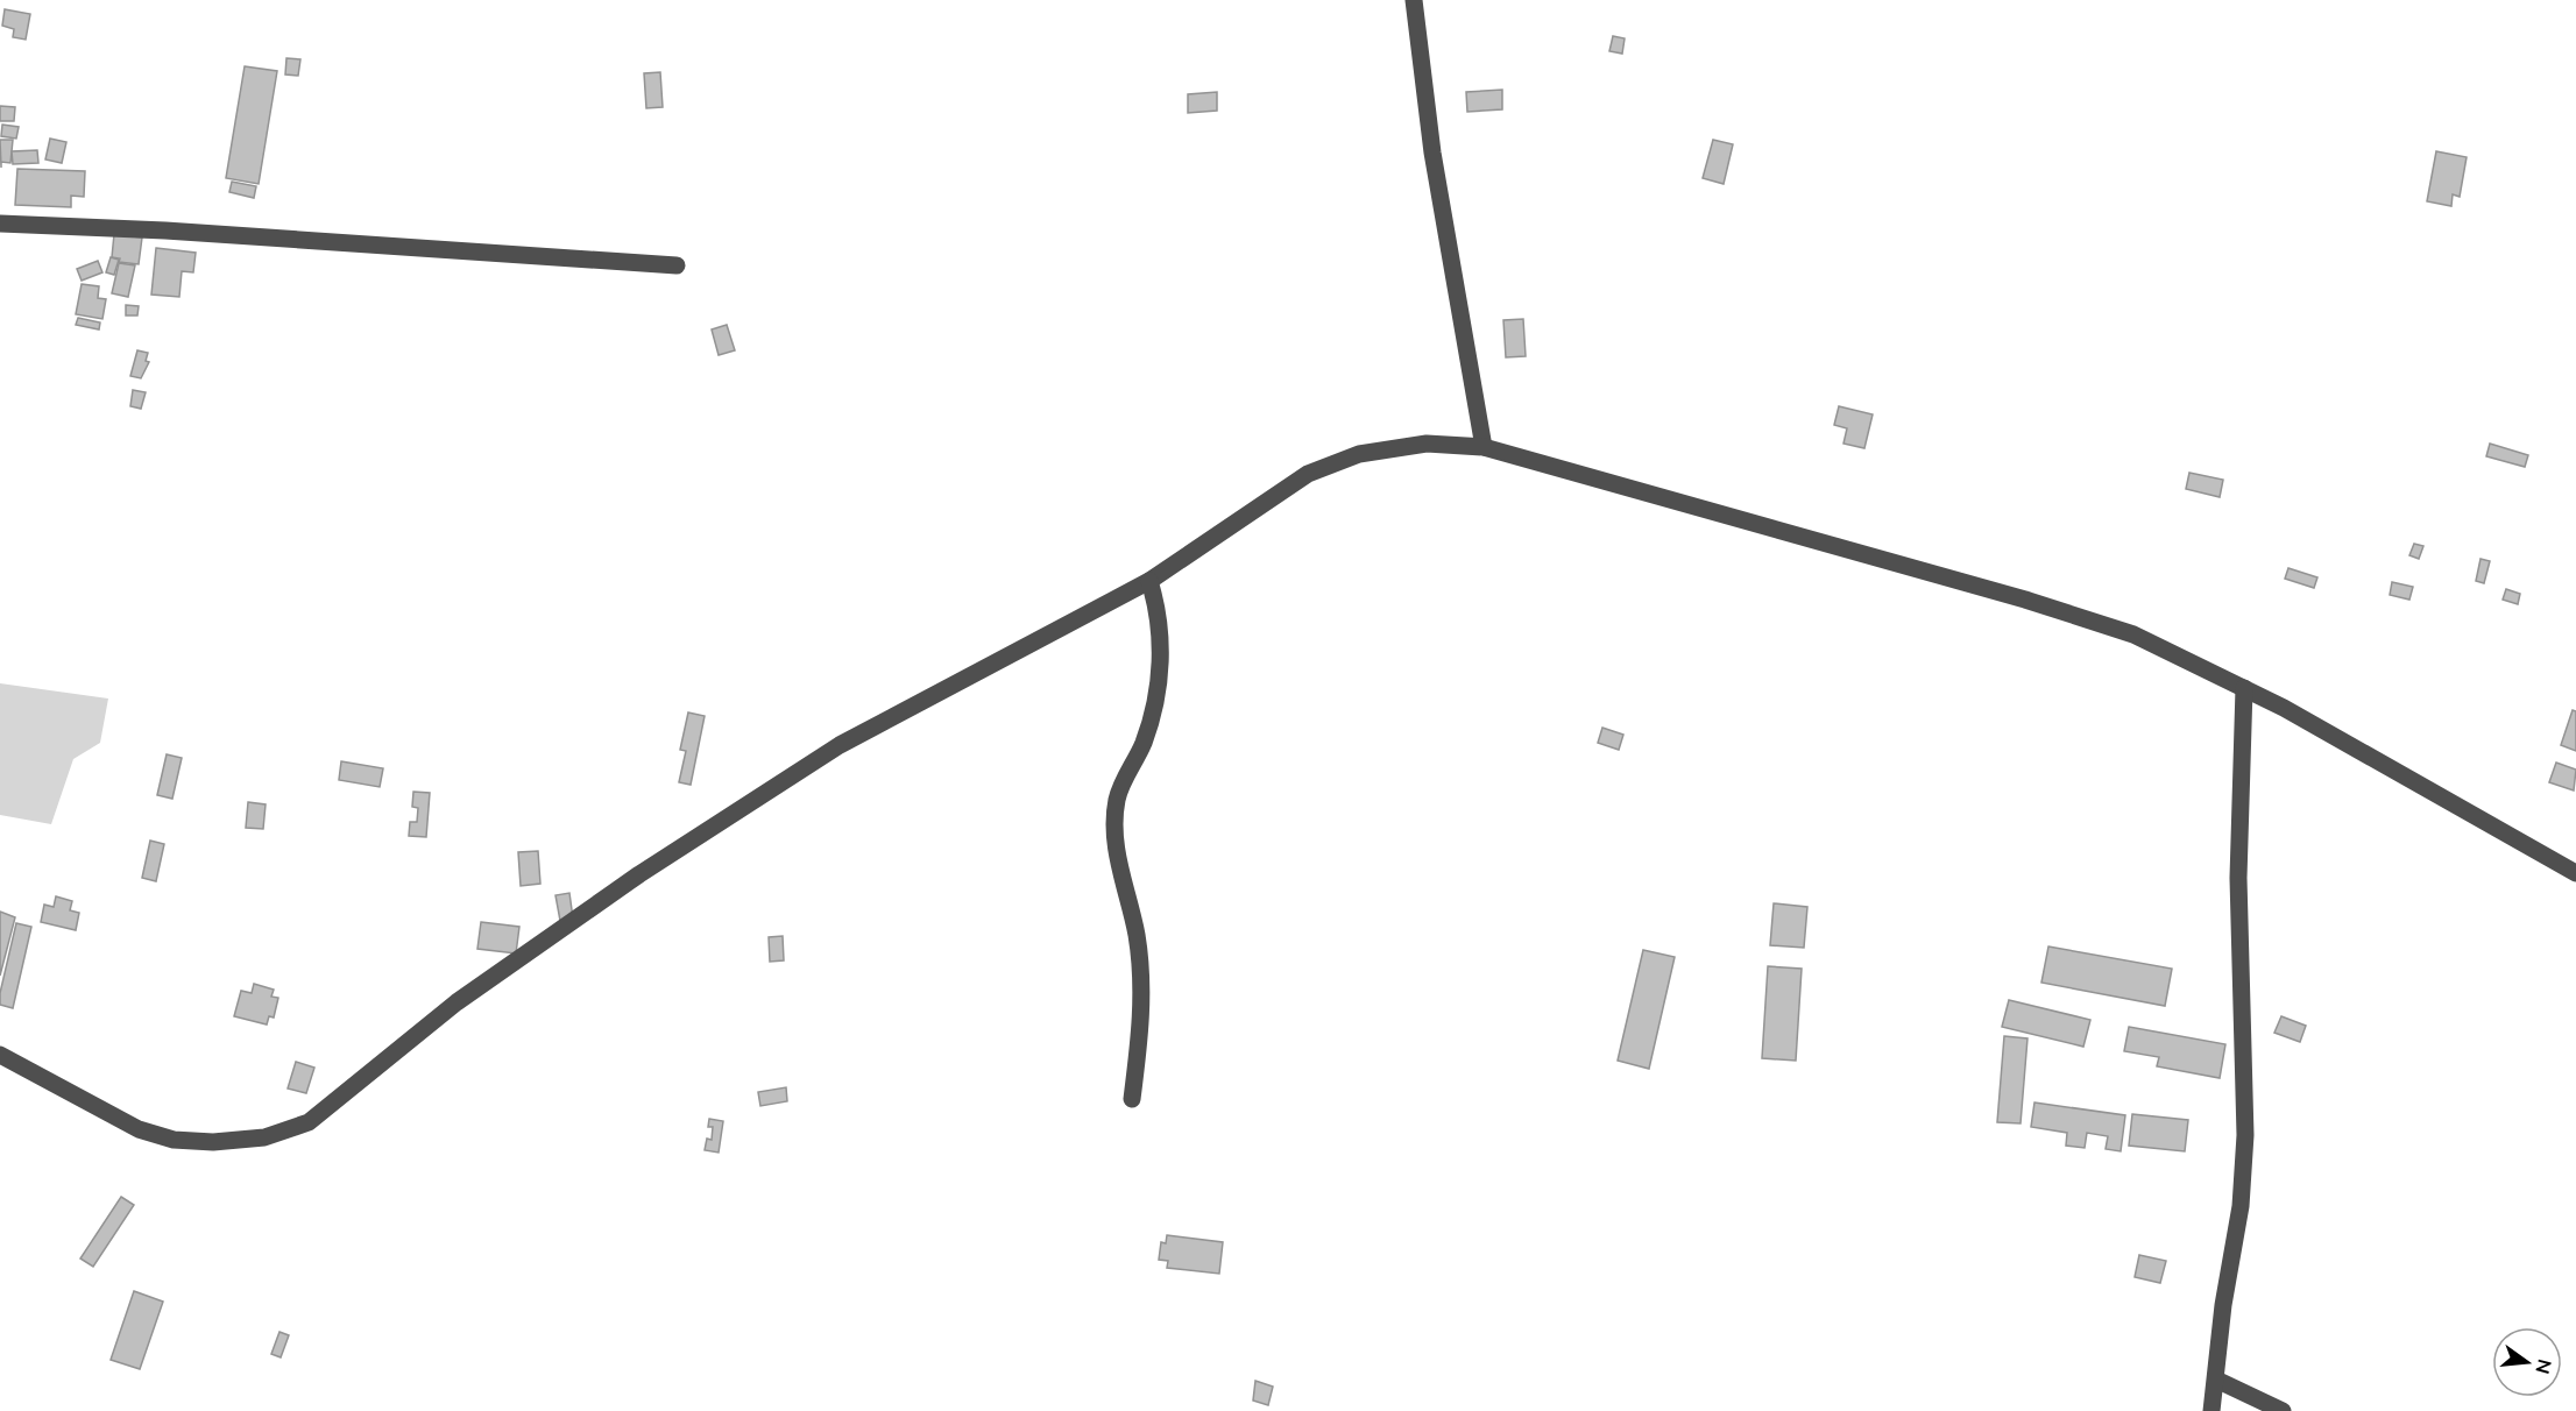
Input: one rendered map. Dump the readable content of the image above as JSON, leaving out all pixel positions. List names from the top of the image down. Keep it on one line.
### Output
{"north":"right"}
